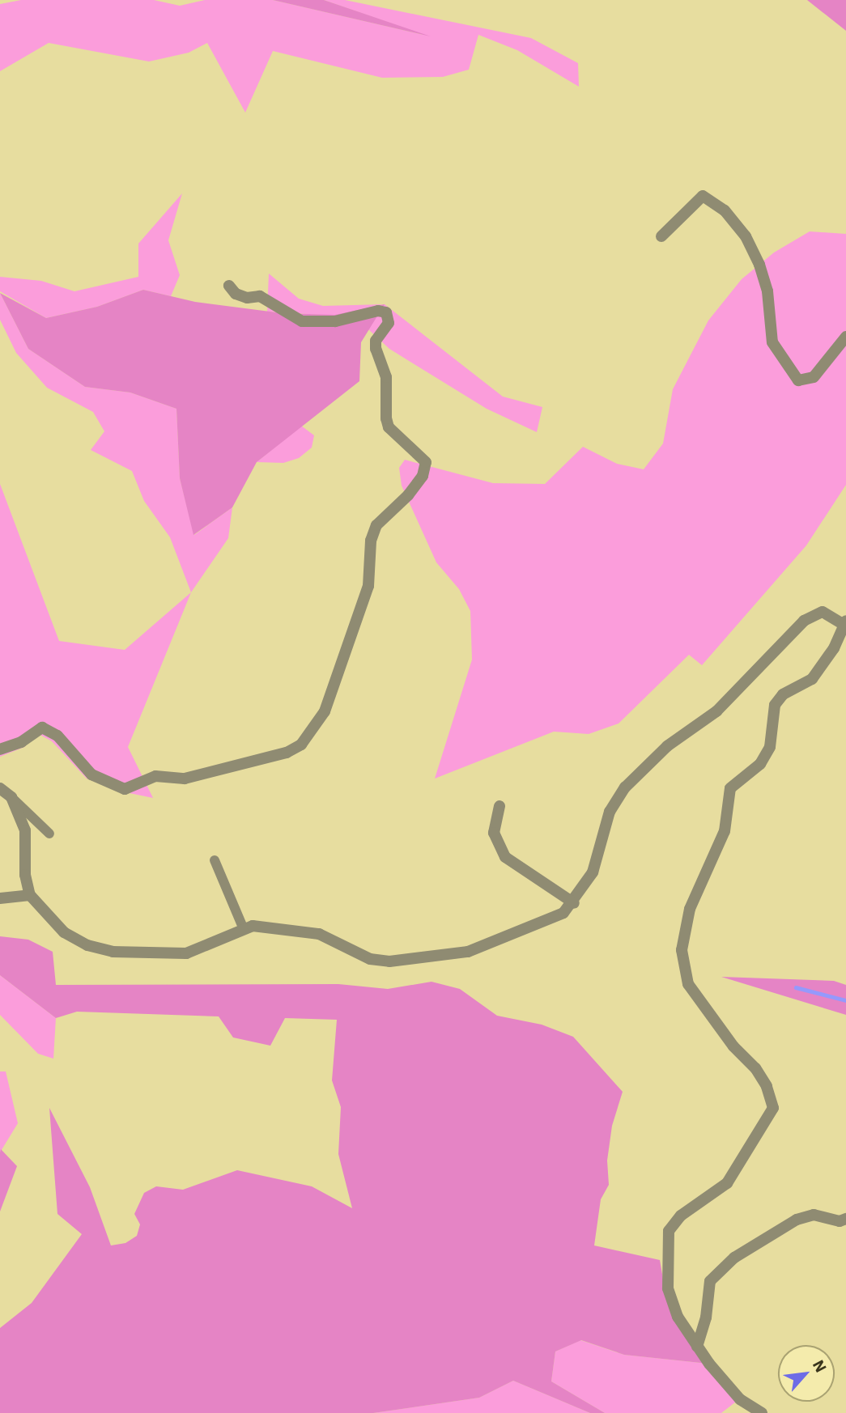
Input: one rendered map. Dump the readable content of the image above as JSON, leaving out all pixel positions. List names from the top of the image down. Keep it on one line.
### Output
{"north":"top right"}
